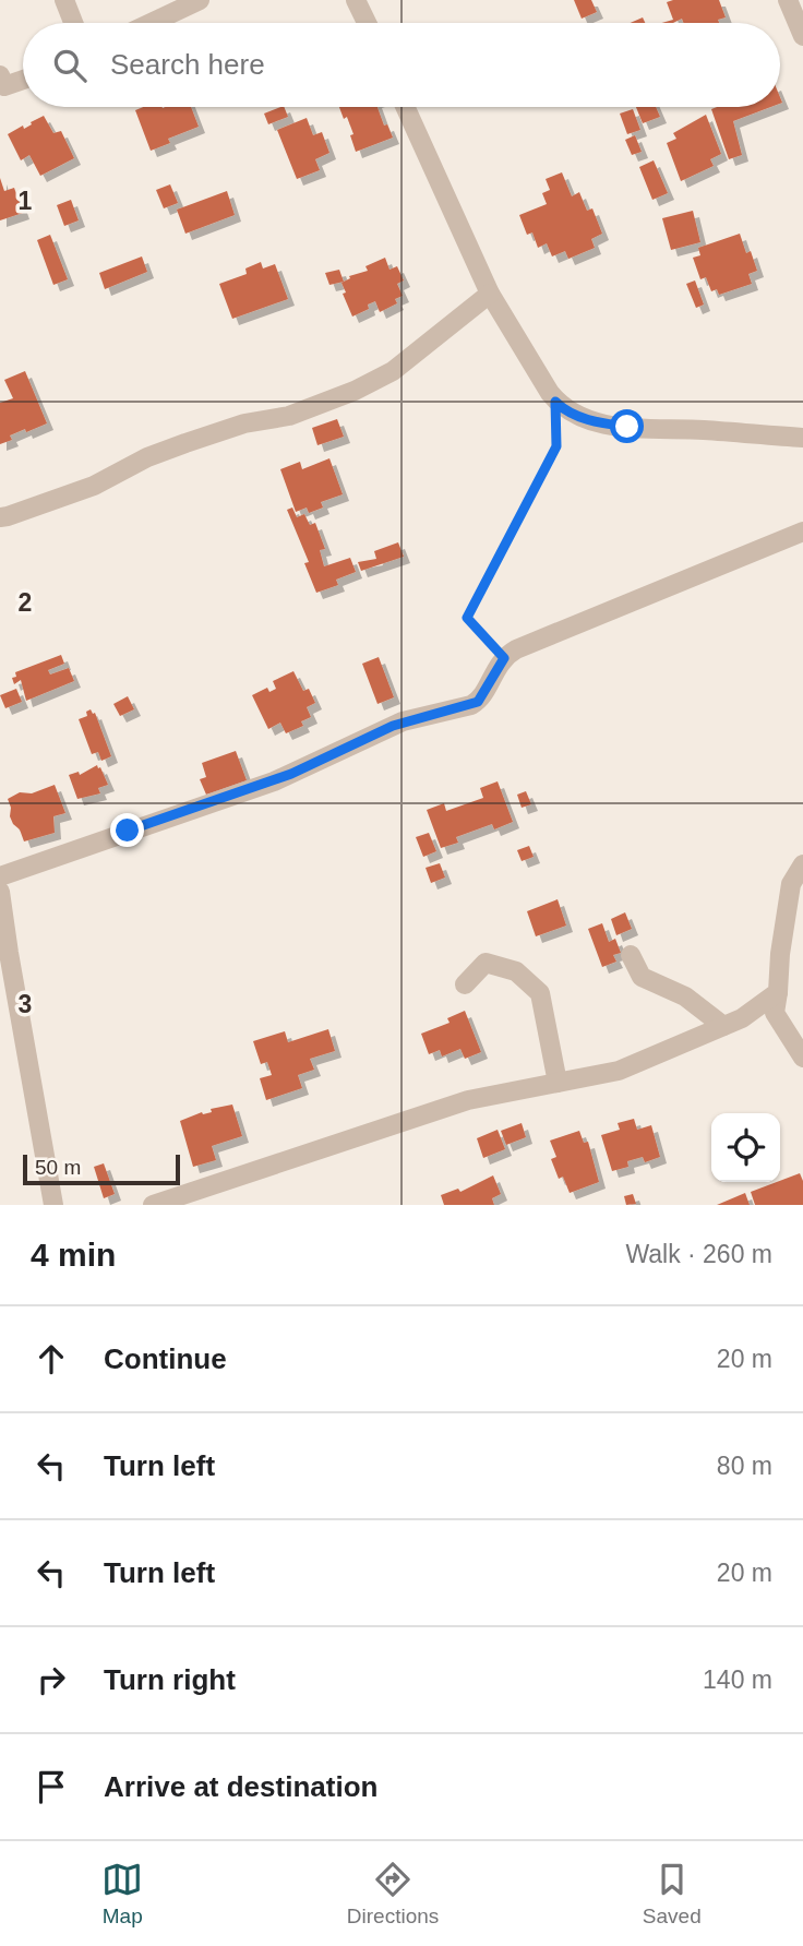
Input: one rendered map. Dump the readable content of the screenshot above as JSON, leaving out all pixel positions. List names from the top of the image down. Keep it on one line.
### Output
{"scale_bar":"50 m","page":{"search":"Search here","scale":"50 m","heading":["4 min","Walk · 260 m"],"list":[["Continue","20 m"],["Turn left","80 m"],["Turn left","20 m"],["Turn right","140 m"],"Arrive at destination"],"nav":["Map","Directions","Saved"]},"grid":{"rows":["1","2","3"]}}
